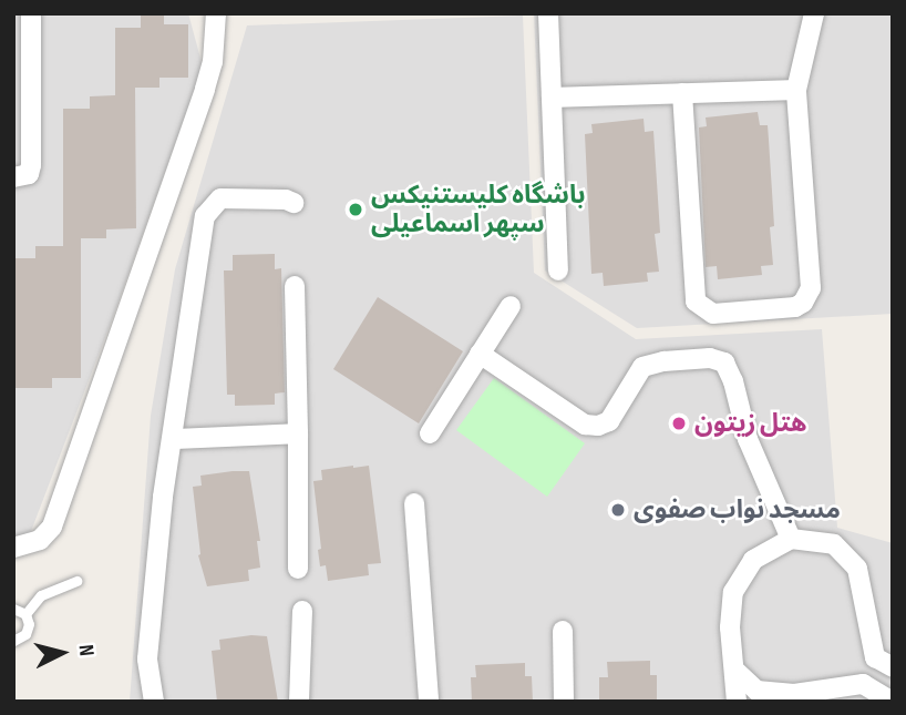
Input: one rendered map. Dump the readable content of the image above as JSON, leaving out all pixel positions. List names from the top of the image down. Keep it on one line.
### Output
{"places":["باشگاه کلیستنیکس سپهر اسماعیلی","هتل زیتون","مسجد نواب صفوی"],"north":"right"}
